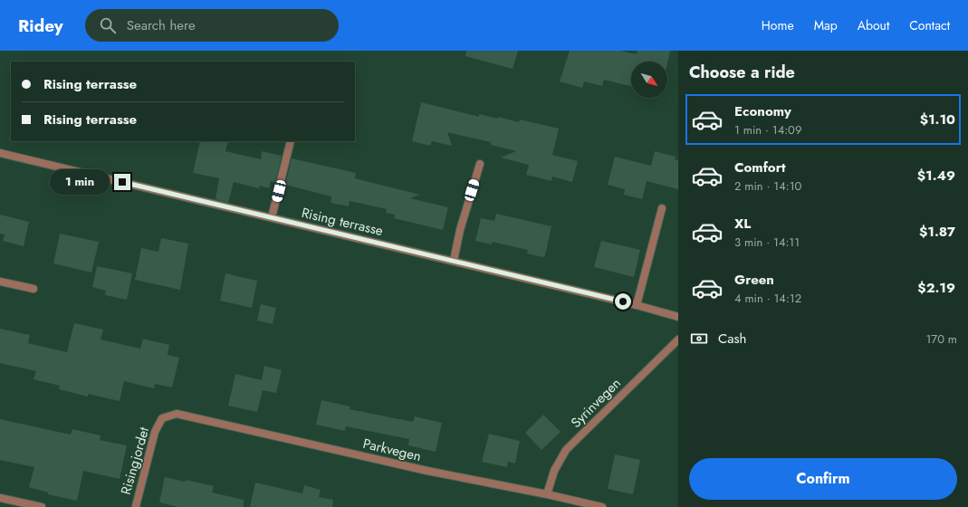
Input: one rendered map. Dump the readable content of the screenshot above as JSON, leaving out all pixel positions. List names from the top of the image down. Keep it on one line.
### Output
{"streets":{"street":["Rising terrasse","Syrinvegen","Parkvegen","Risingjordet"]},"crossings":[["Syrinvegen","Parkvegen"],["Parkvegen","Risingjordet"]],"north":"bottom right","page":{"header":"Ridey","search":"Search here","nav":["Home","Map","About","Contact"],"heading":"Choose a ride","banner":["Rising terrasse","Rising terrasse"],"list":[{"name":"Economy","note":"1 min · 14:09","value":"$1.10"},{"name":"Comfort","note":"2 min · 14:10","value":"$1.49"},{"name":"XL","note":"3 min · 14:11","value":"$1.87"},{"name":"Green","note":"4 min · 14:12","value":"$2.19"}],"bubble":"1 min","pay":["Cash","170 m"],"buttons":"Confirm"}}
